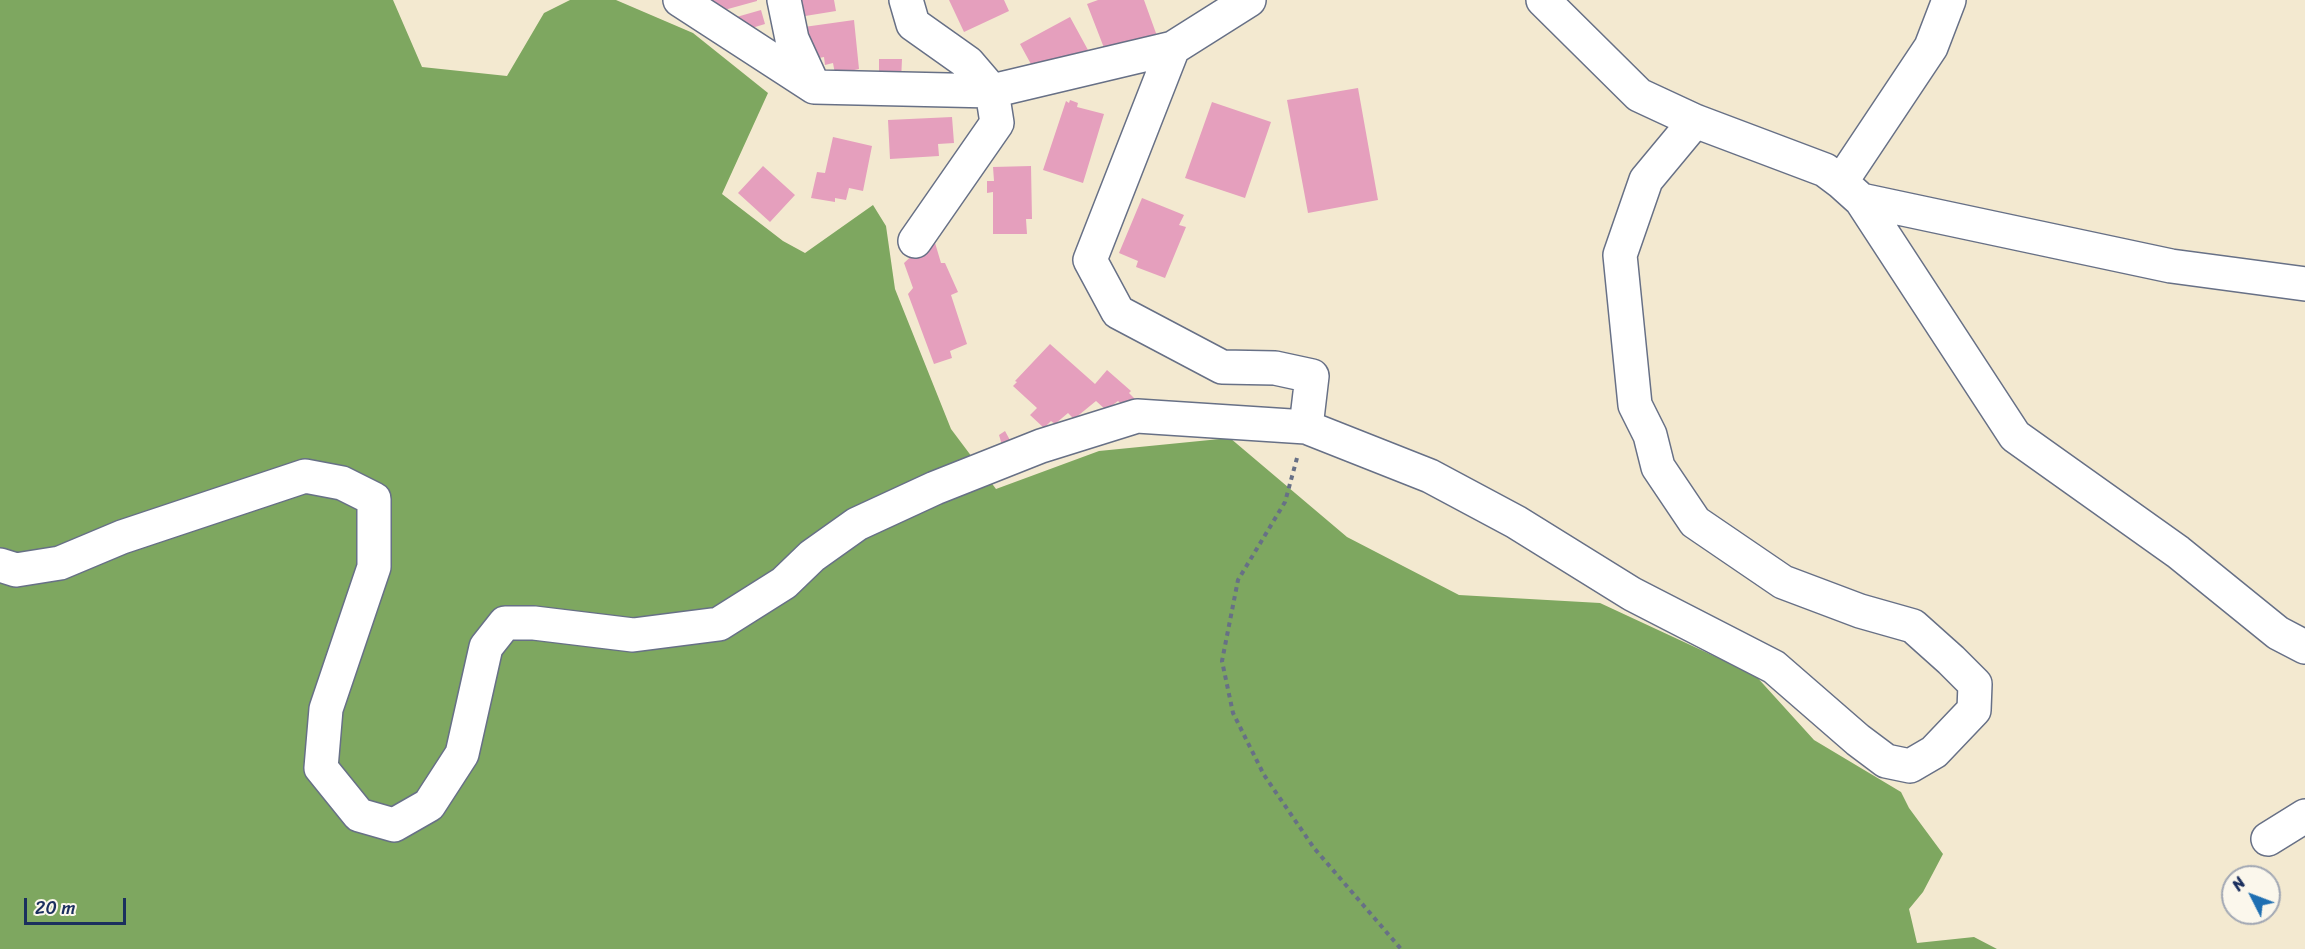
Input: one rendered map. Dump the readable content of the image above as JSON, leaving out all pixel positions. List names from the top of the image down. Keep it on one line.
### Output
{"scale_bar":"20 m","north":"top left"}
